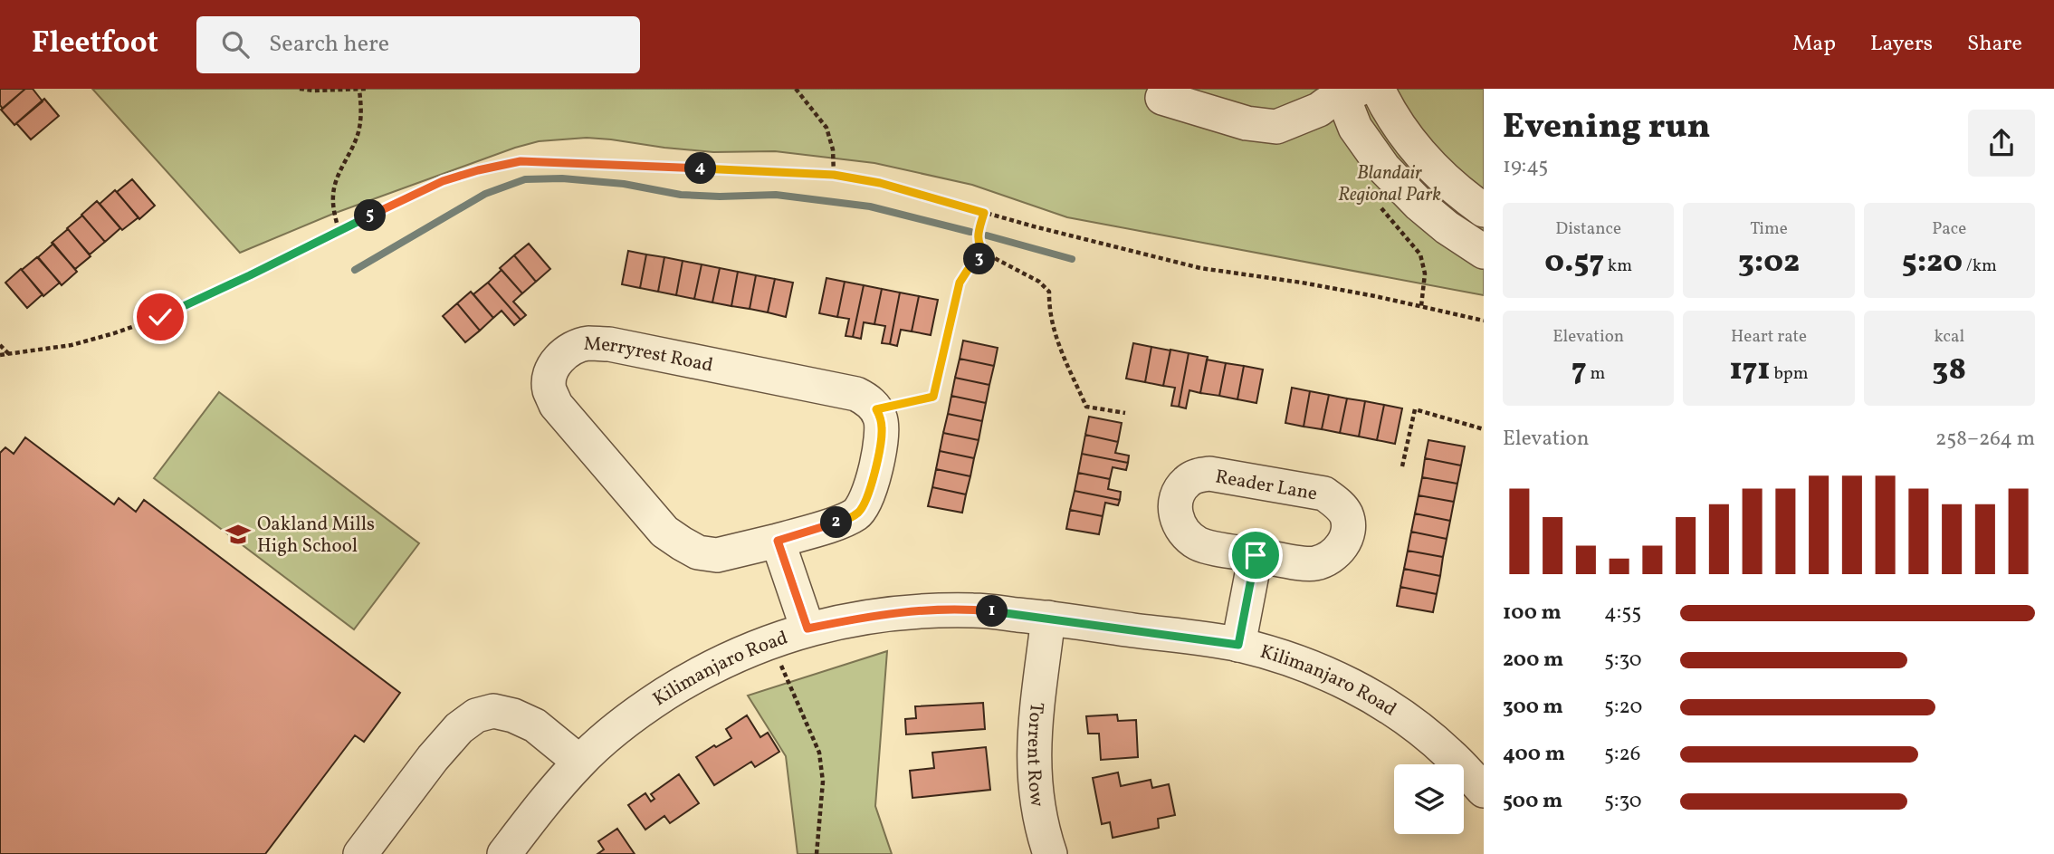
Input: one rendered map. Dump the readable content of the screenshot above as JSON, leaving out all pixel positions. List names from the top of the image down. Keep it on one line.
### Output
{"streets":{"street":["Merryrest Road","Reader Lane","Kilimanjaro Road","Torrent Row"]},"crossings":[["Kilimanjaro Road","Torrent Row"]],"parks":["Blandair Regional Park"],"places":{"school or university":["Oakland Mills High School"]},"page":{"header":"Fleetfoot","search":"Search here","nav":["Map","Layers","Share"],"heading":["Evening run","19:45"],"pins":["4","5","3","2","1"],"stats":[["Distance","0.57 km"],["Time","3:02"],["Pace","5:20 /km"],["Elevation","7 m"],["Heart rate","171 bpm"],["kcal","38"]],"chart":["Elevation","258–264 m"],"list":[{"name":"100 m","note":"4:55"},{"name":"200 m","note":"5:30"},{"name":"300 m","note":"5:20"},{"name":"400 m","note":"5:26"},{"name":"500 m","note":"5:30"}]}}
